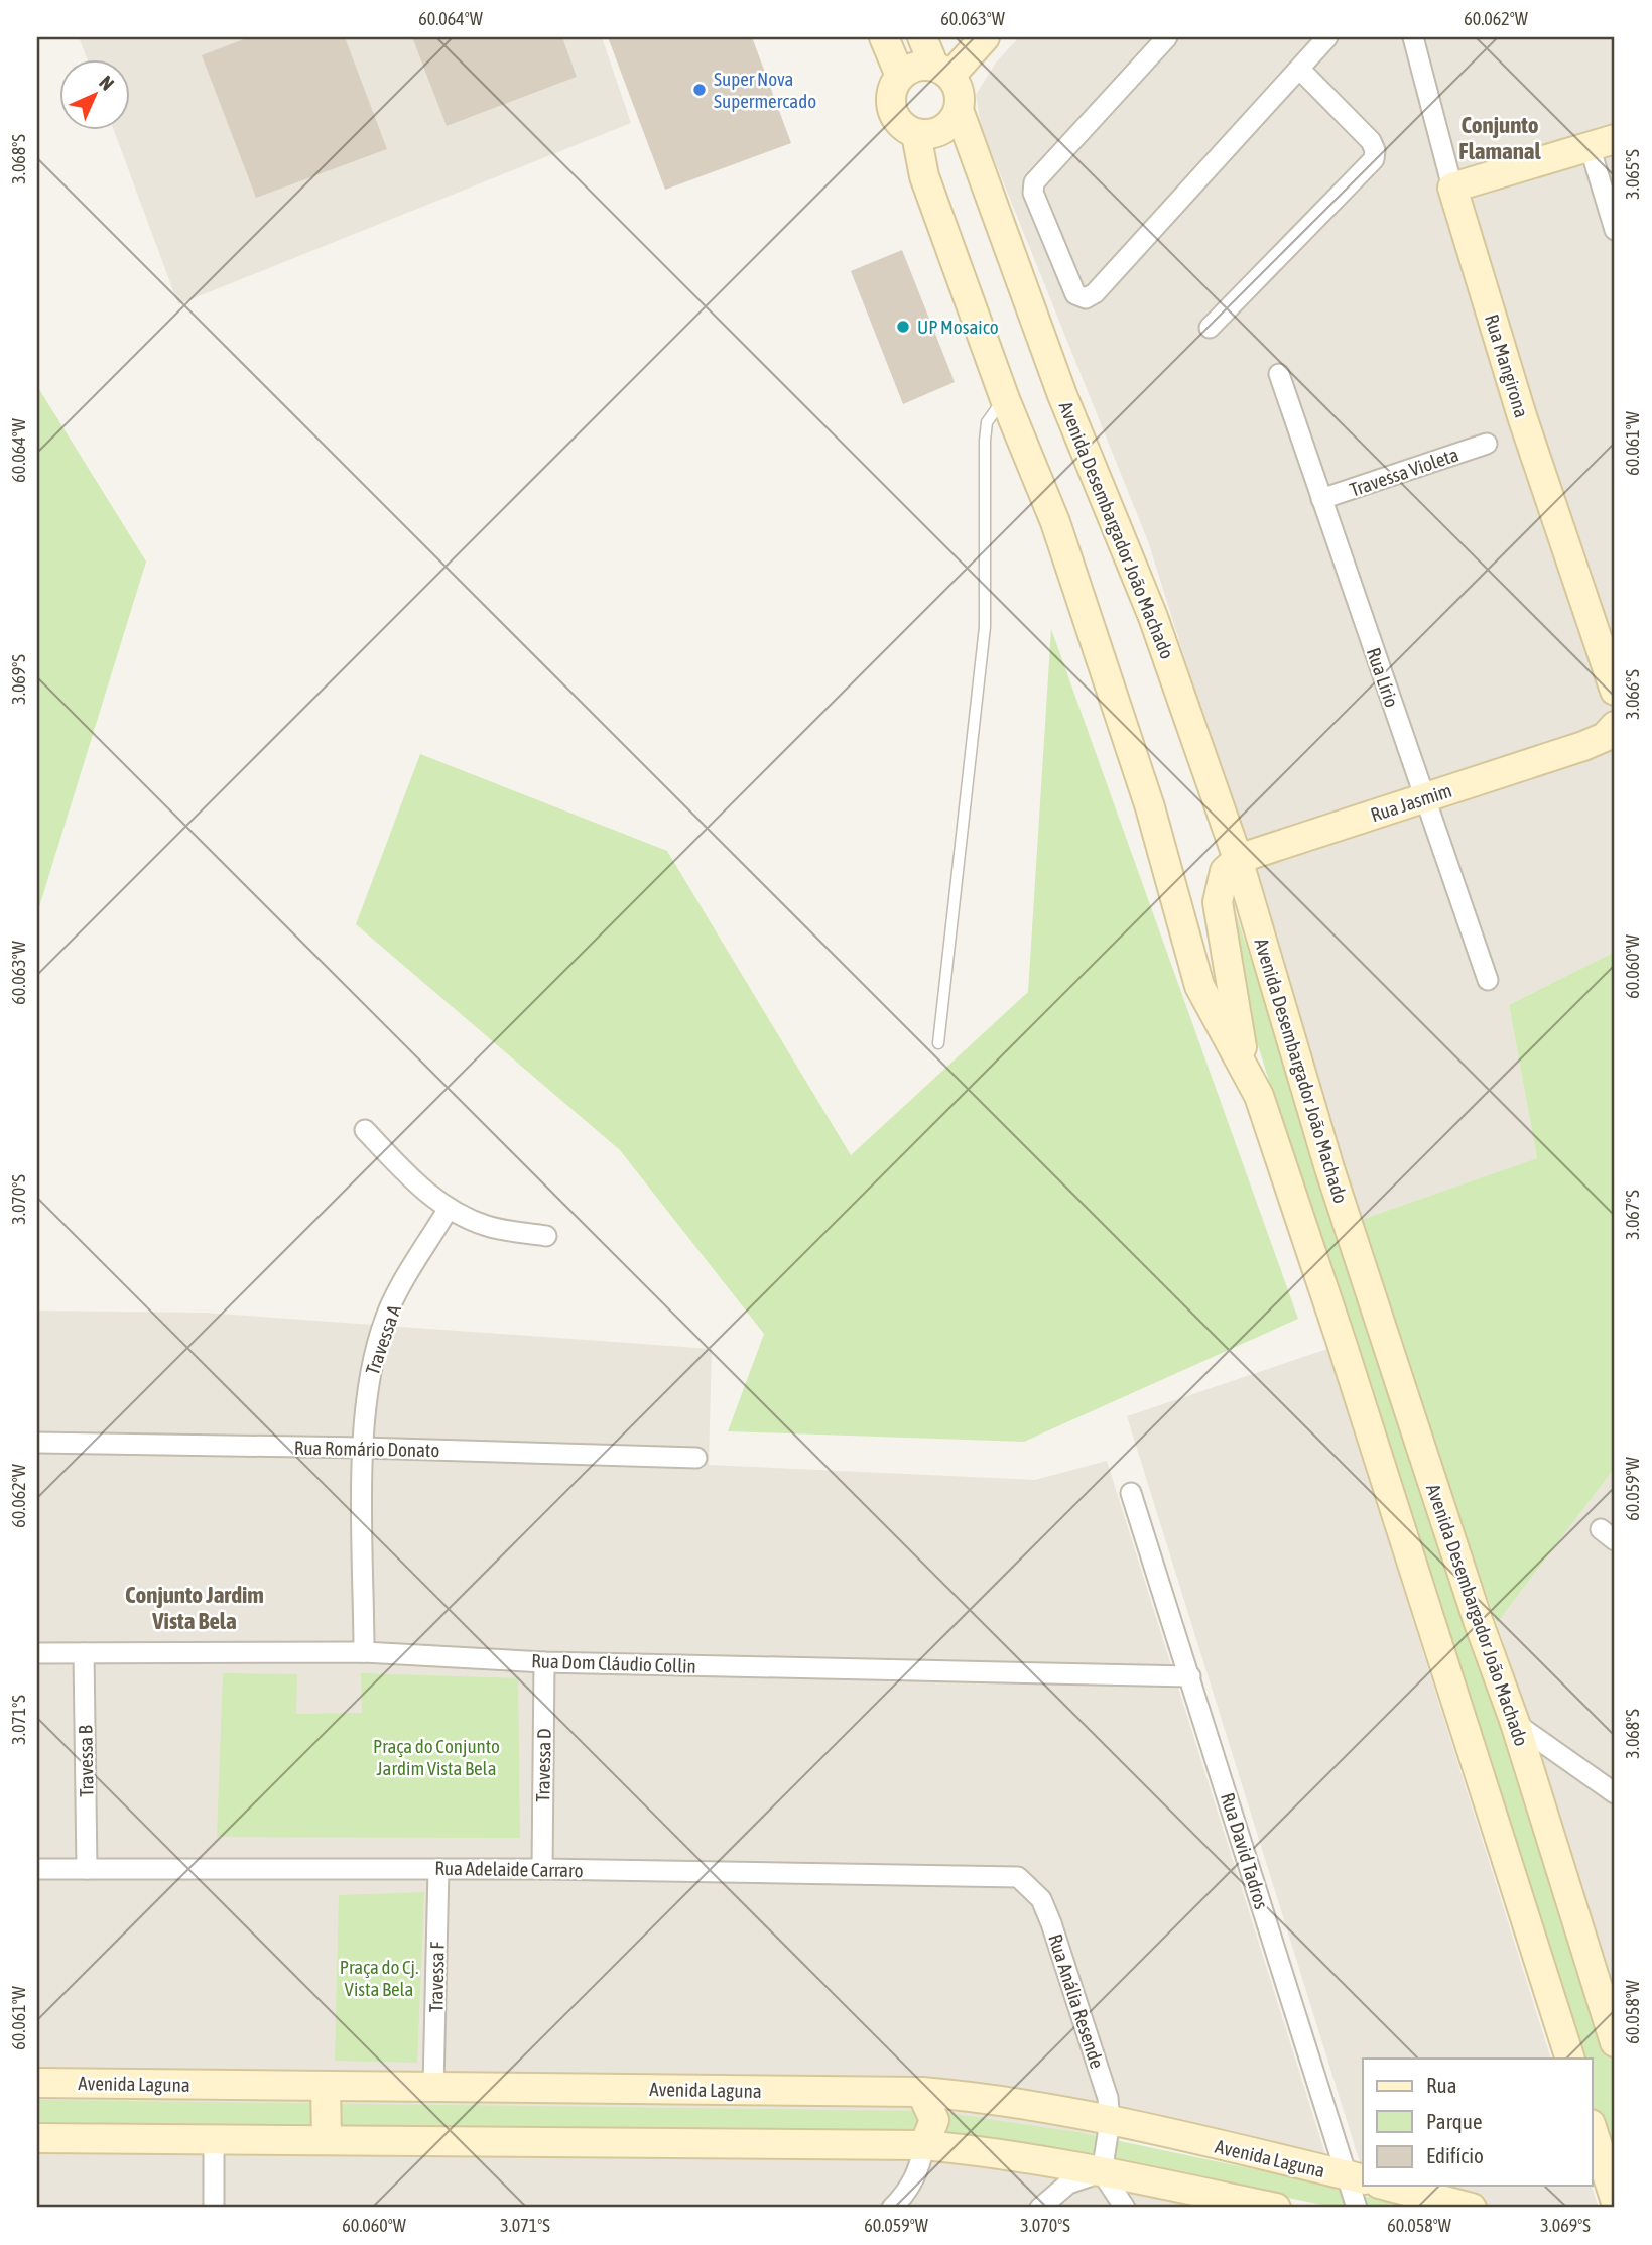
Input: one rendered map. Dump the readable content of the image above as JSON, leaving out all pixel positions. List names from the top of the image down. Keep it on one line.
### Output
{"streets":{"street":["Rua Mangirona","Travessa Violeta","Avenida Desembargador João Machado","Rua Lírio","Rua Jasmim","Travessa A","Rua Romário Donato","Rua Dom Cláudio Collin","Travessa B","Travessa D","Rua David Tadros","Rua Adelaide Carraro","Travessa F","Rua Anália Resende","Avenida Laguna"]},"crossings":[["Travessa Violeta","Rua Lírio"],["Avenida Desembargador João Machado","Rua Jasmim"],["Rua Lírio","Rua Jasmim"],["Travessa A","Rua Romário Donato"],["Travessa A","Rua Dom Cláudio Collin"],["Rua Dom Cláudio Collin","Travessa B"],["Rua Dom Cláudio Collin","Travessa D"],["Rua Dom Cláudio Collin","Rua David Tadros"],["Travessa B","Rua Adelaide Carraro"],["Travessa D","Rua Adelaide Carraro"],["Rua David Tadros","Avenida Laguna"],["Rua Adelaide Carraro","Travessa F"],["Rua Adelaide Carraro","Rua Anália Resende"],["Travessa F","Avenida Laguna"],["Rua Anália Resende","Avenida Laguna"]],"districts":["Conjunto Flamanal","Conjunto Jardim Vista Bela"],"parks":["Praça do Conjunto Jardim Vista Bela","Praça do Cj. Vista Bela"],"places":["Super Nova Supermercado","UP Mosaico"],"legend":["Rua","Parque","Edifício"],"north":"top right","coordinates":["60.064°W","60.063°W","60.062°W","3.068°S","3.065°S","60.061°W","3.069°S","3.066°S","60.060°W","3.070°S","3.067°S","60.059°W","3.071°S","60.058°W"]}
